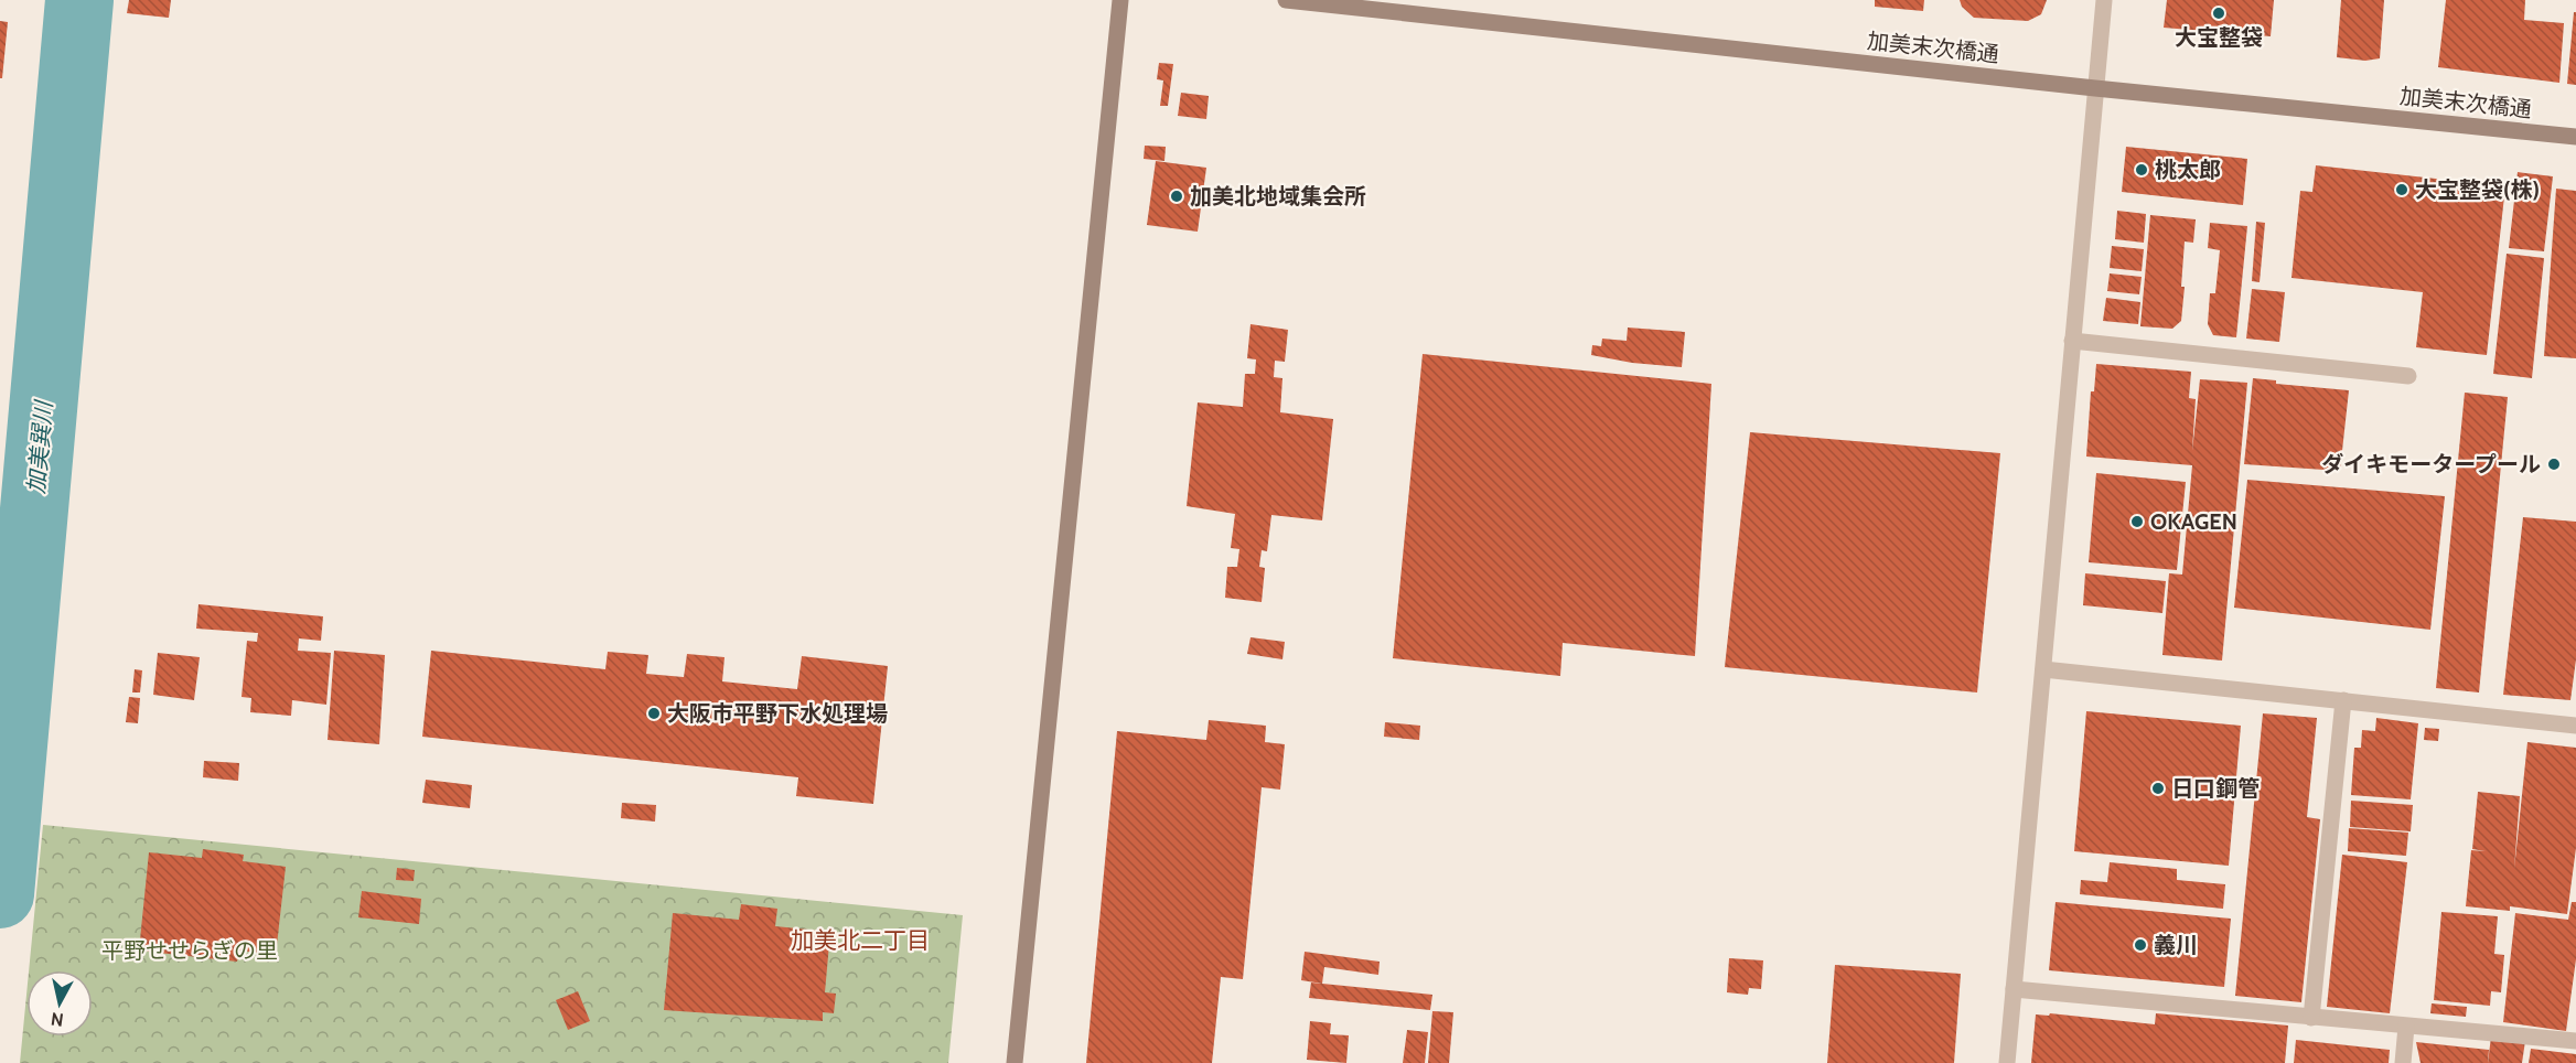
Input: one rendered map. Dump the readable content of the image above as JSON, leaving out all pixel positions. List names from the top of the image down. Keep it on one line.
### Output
{"streets":{"street":["加美末次橋通"]},"districts":["加美北二丁目"],"water":["加美巽川"],"parks":["平野せせらぎの里"],"places":["大宝整袋","桃太郎","大宝整袋(株)","加美北地域集会所","ダイキモータープール","OKAGEN","大阪市平野下水処理場","日口鋼管","義川"],"north":"bottom"}
